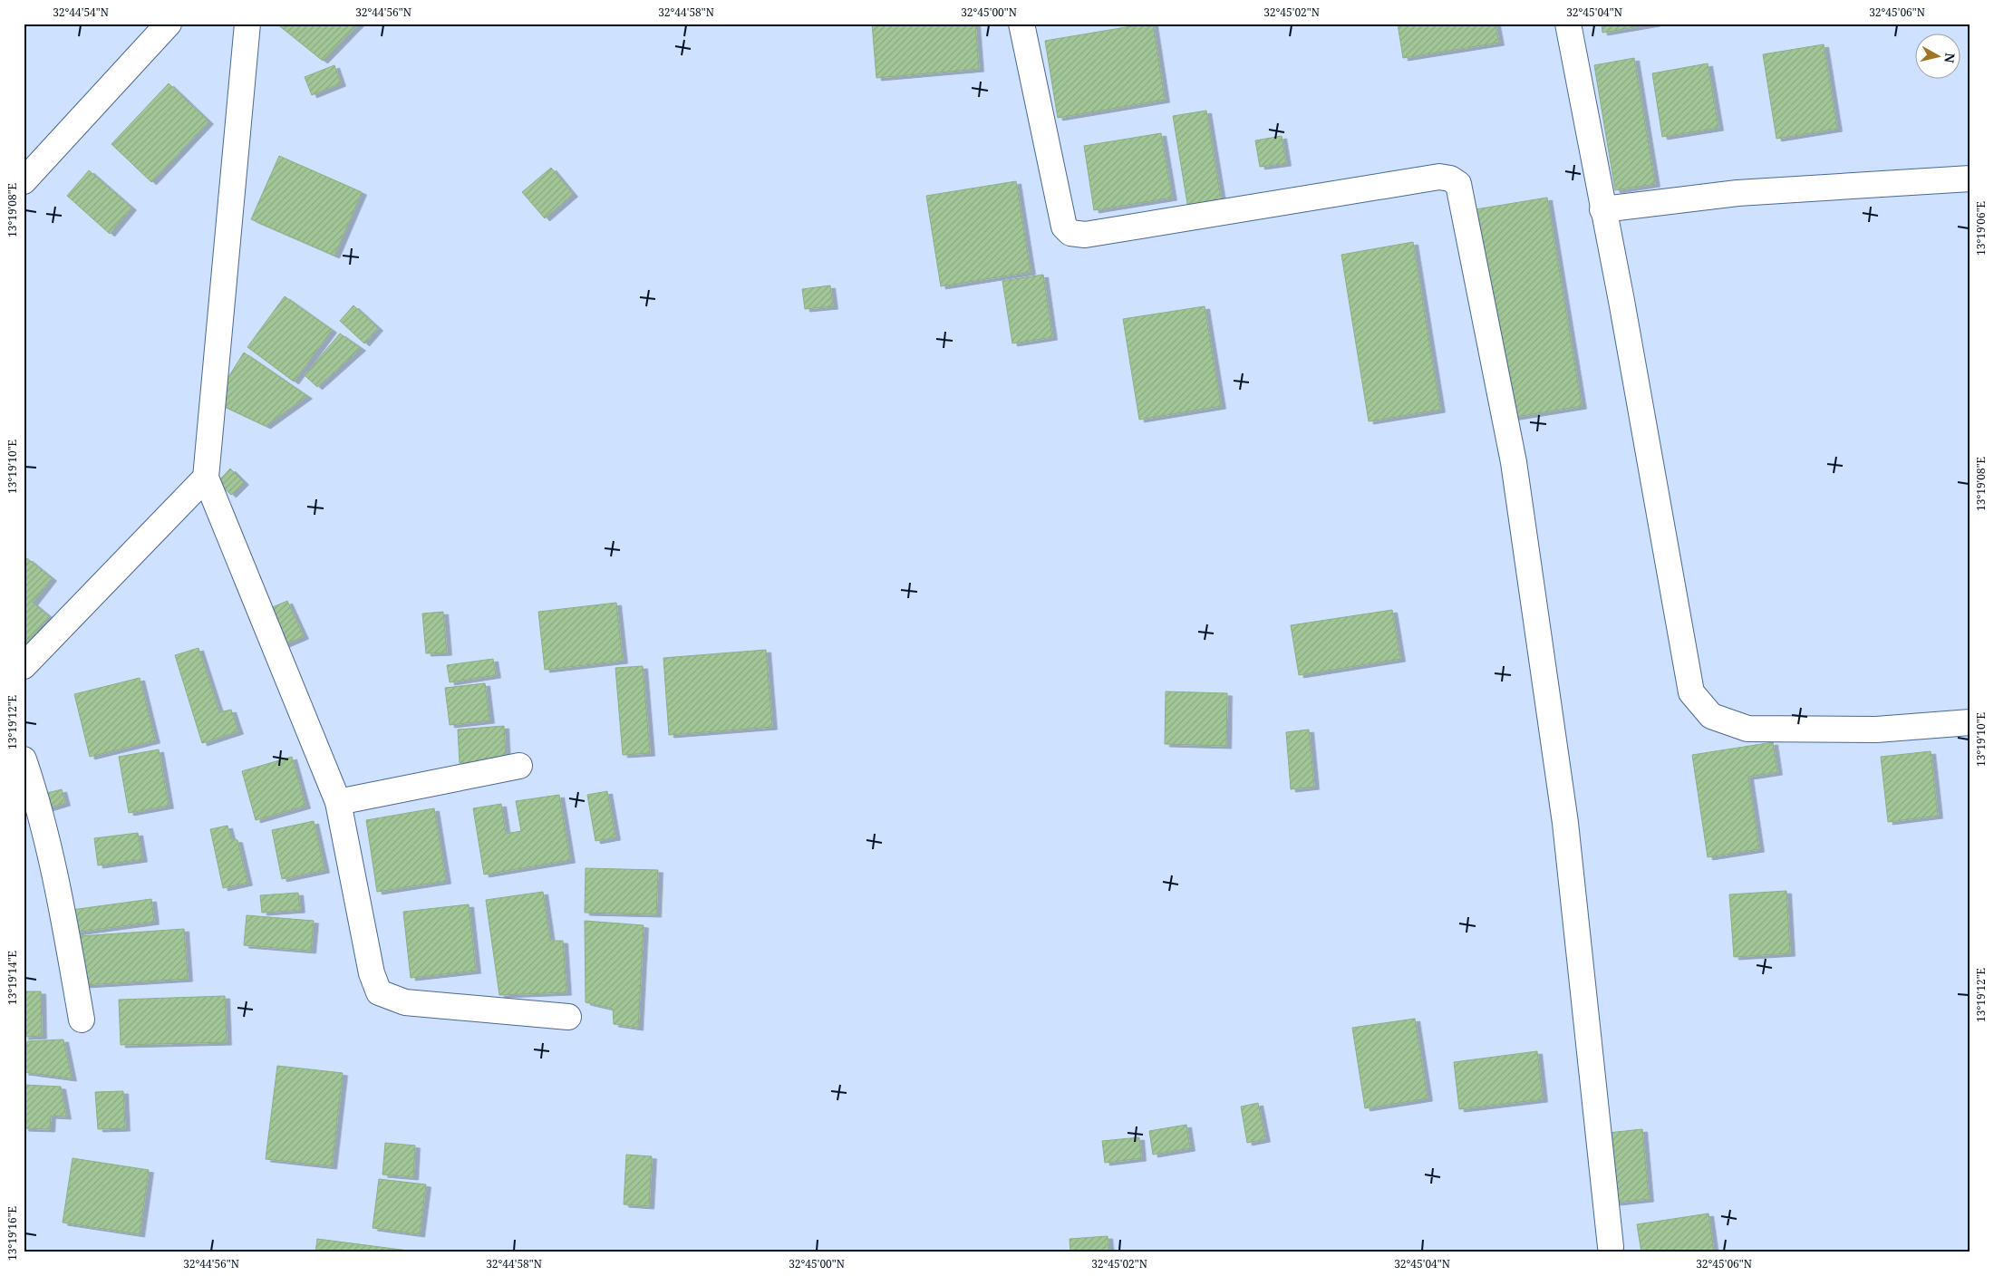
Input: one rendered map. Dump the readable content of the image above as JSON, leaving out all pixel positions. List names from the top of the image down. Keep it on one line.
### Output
{"north":"right","coordinates":["32°44'54\"N","32°44'56\"N","32°44'58\"N","32°45'00\"N","32°45'02\"N","32°45'04\"N","32°45'06\"N","13°19'08\"E","13°19'06\"E","13°19'10\"E","13°19'12\"E","13°19'14\"E","13°19'16\"E"]}
